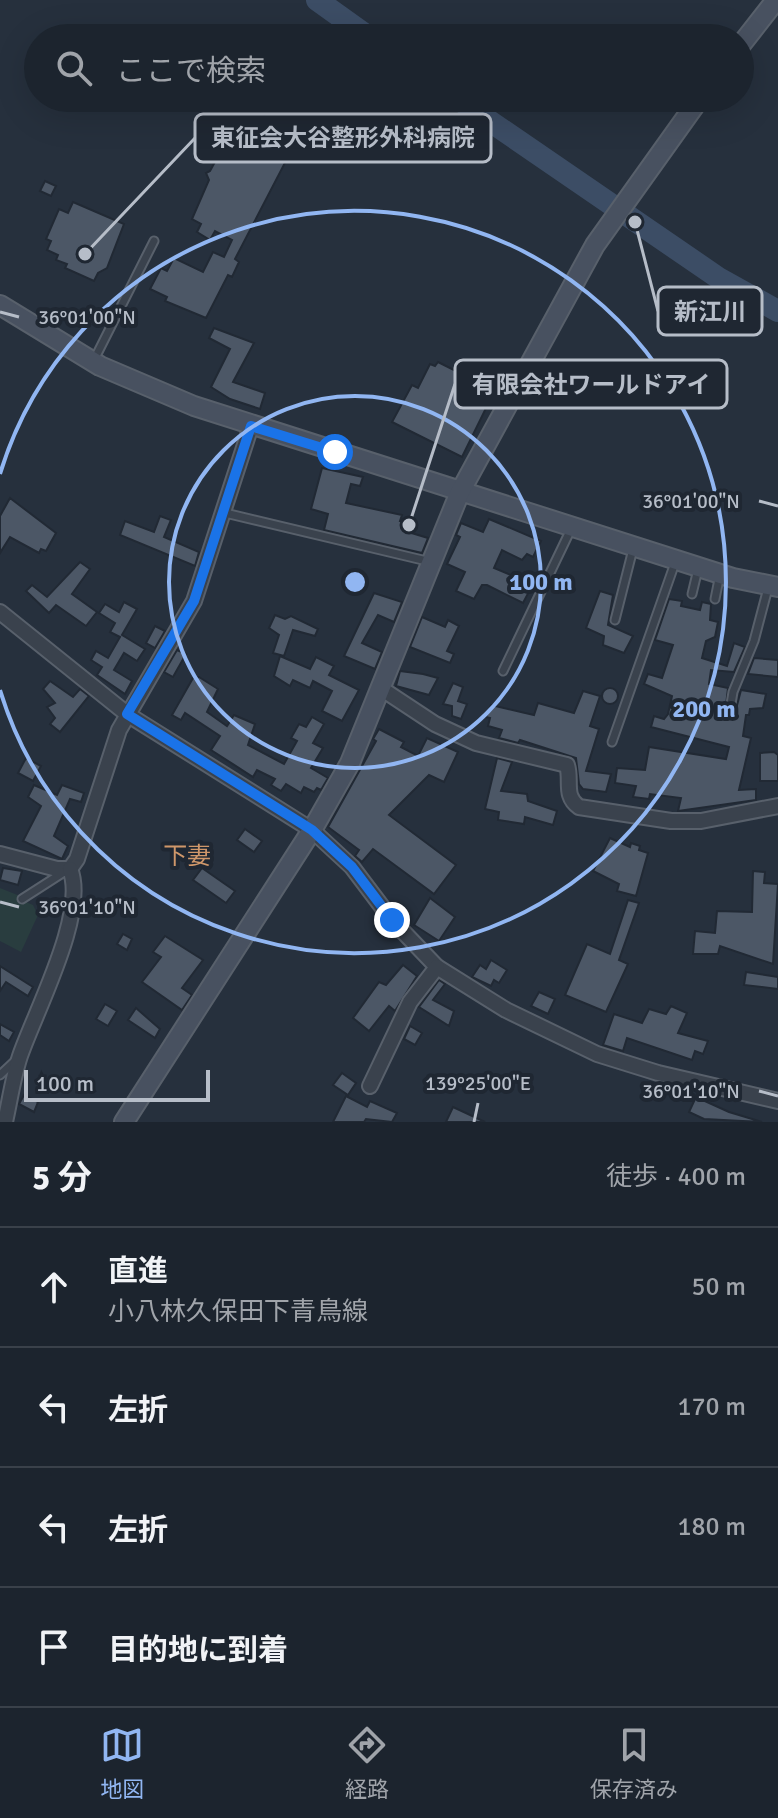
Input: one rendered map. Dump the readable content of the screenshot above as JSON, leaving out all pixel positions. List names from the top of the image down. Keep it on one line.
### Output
{"districts":["下妻"],"places":["新江川","東征会大谷整形外科病院","有限会社ワールドアイ"],"scale_bar":"100 m","page":{"search":"ここで検索","scale":"100 m","heading":["5 分","徒歩 · 400 m"],"list":[["直進","小八林久保田下青鳥線","50 m"],["左折","170 m"],["左折","180 m"],"目的地に到着"],"nav":["地図","経路","保存済み"]},"coordinates":["36°01'00\"N","36°01'10\"N","139°25'00\"E"],"rings":["100 m","200 m"]}
